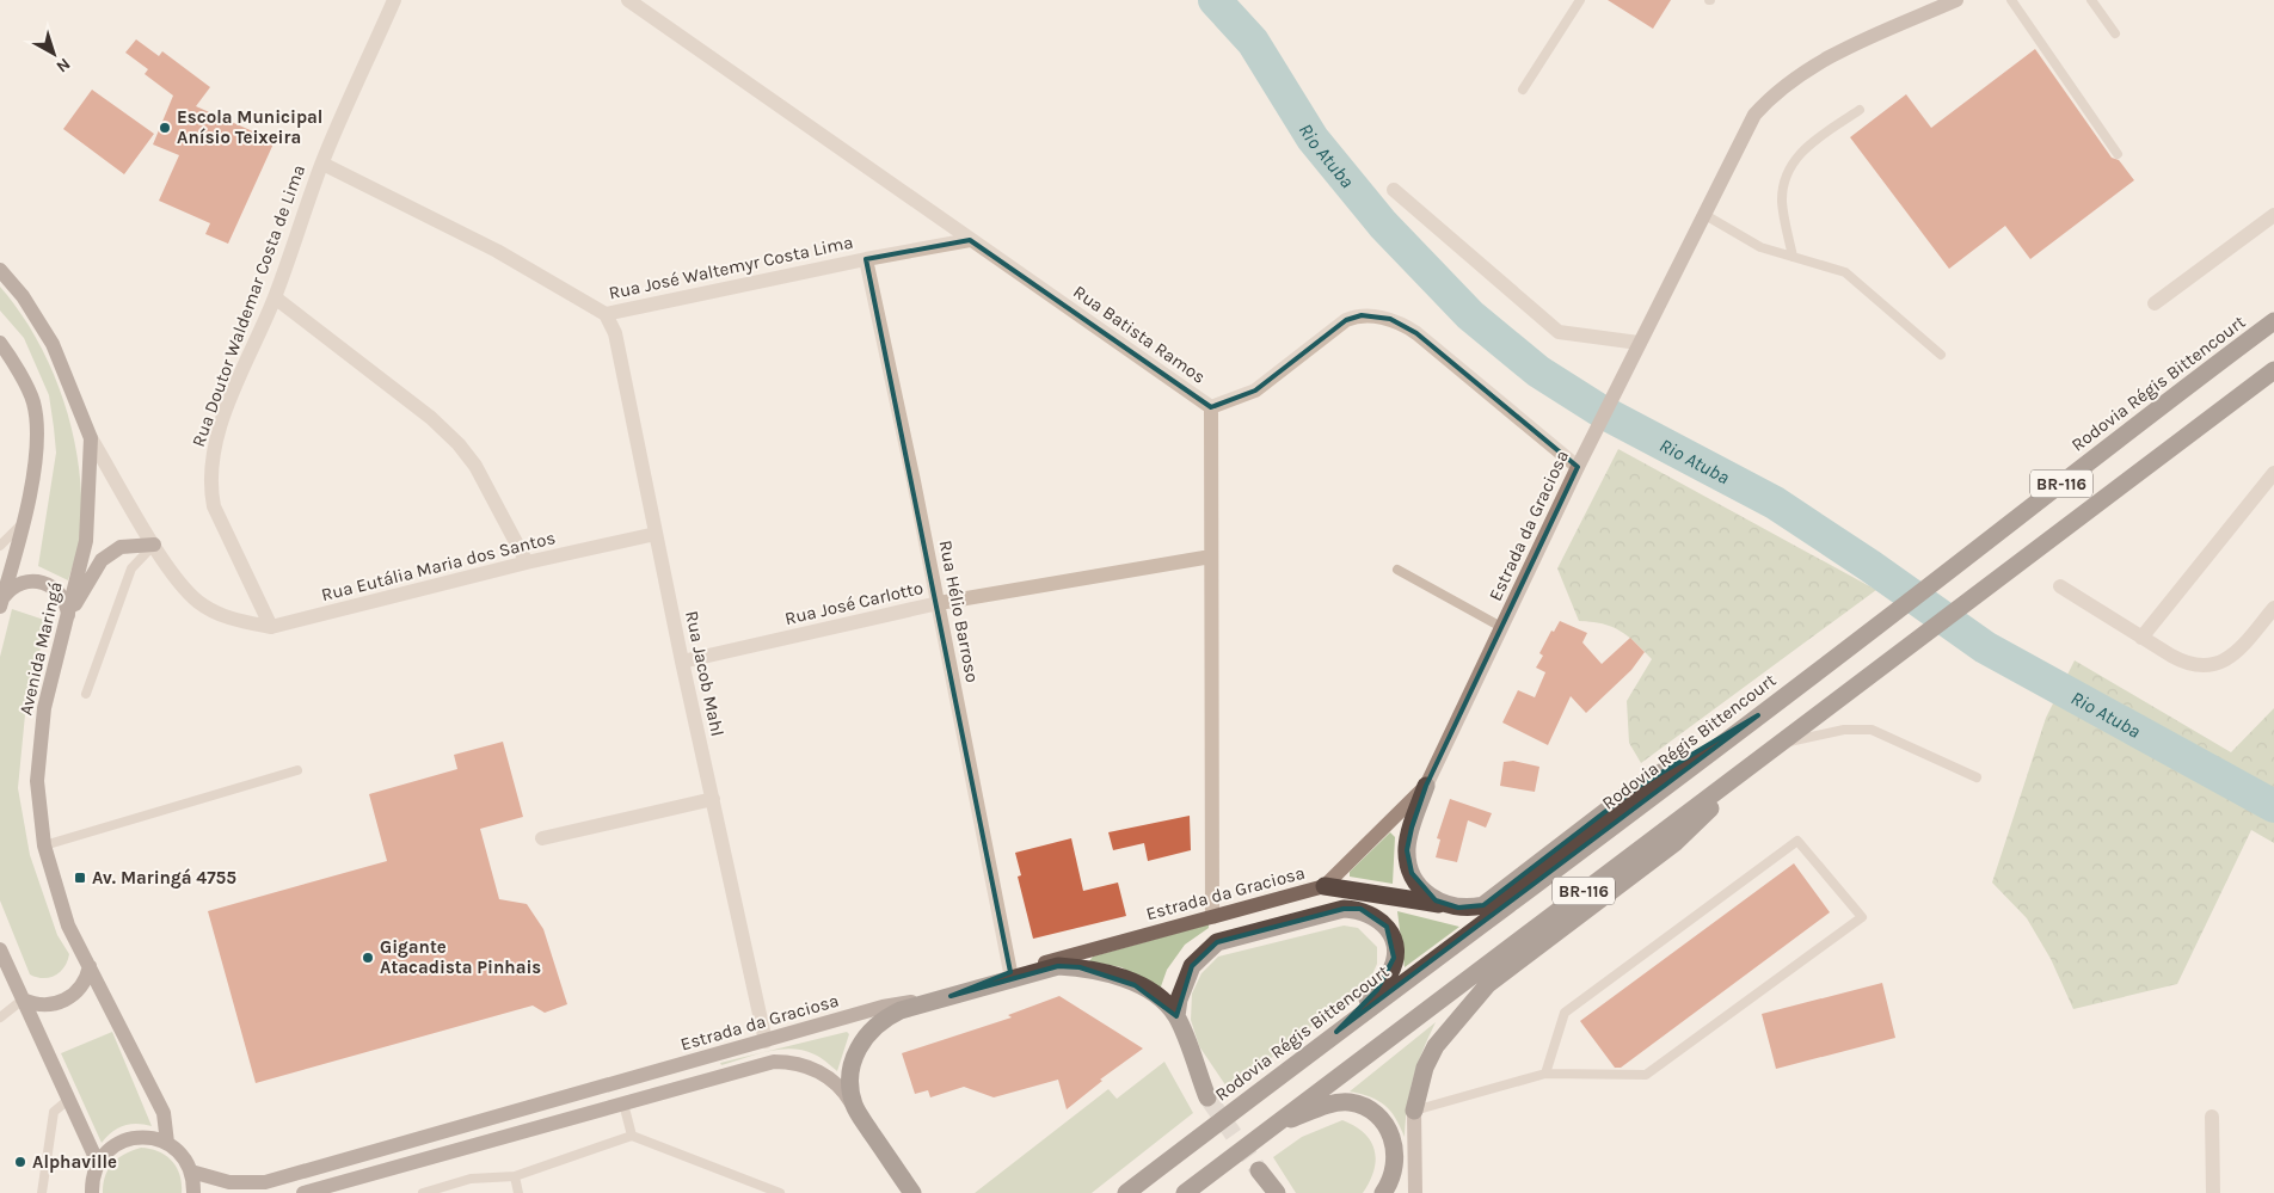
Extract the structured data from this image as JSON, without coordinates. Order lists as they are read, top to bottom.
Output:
{
  "streets": {
    "highway": ["Rodovia Régis Bittencourt", "BR-116"],
    "main road": ["Estrada da Graciosa", "Avenida Maringá"],
    "street": [
      "Rua José Waltemyr Costa Lima",
      "Rua Doutor Waldemar Costa de Lima",
      "Rua Batista Ramos",
      "Rua Eutália Maria dos Santos",
      "Rua José Carlotto",
      "Rua Hélio Barroso",
      "Rua Jacob Mahl"
    ]
  },
  "crossings": [
    ["Rua José Waltemyr Costa Lima", "Rua Doutor Waldemar Costa de Lima"],
    ["Rua José Waltemyr Costa Lima", "Rua Batista Ramos"],
    ["Rua José Waltemyr Costa Lima", "Rua Hélio Barroso"],
    ["Rua José Waltemyr Costa Lima", "Rua Jacob Mahl"],
    ["Rua Doutor Waldemar Costa de Lima", "Rua Eutália Maria dos Santos"],
    ["Rua Batista Ramos", "Estrada da Graciosa"],
    ["Rua Batista Ramos", "Rua José Carlotto"],
    ["Estrada da Graciosa", "Rua Hélio Barroso"],
    ["Estrada da Graciosa", "Rua Jacob Mahl"],
    ["Rua Eutália Maria dos Santos", "Avenida Maringá"],
    ["Rua Eutália Maria dos Santos", "Rua Jacob Mahl"],
    ["Rua José Carlotto", "Rua Hélio Barroso"],
    ["Rua José Carlotto", "Rua Jacob Mahl"]
  ],
  "water": ["Rio Atuba"],
  "places": {
    "other": ["Escola Municipal Anísio Teixeira", "Gigante Atacadista Pinhais", "Alphaville"],
    "transit": ["Av. Maringá 4755"]
  },
  "north": "bottom right"
}
